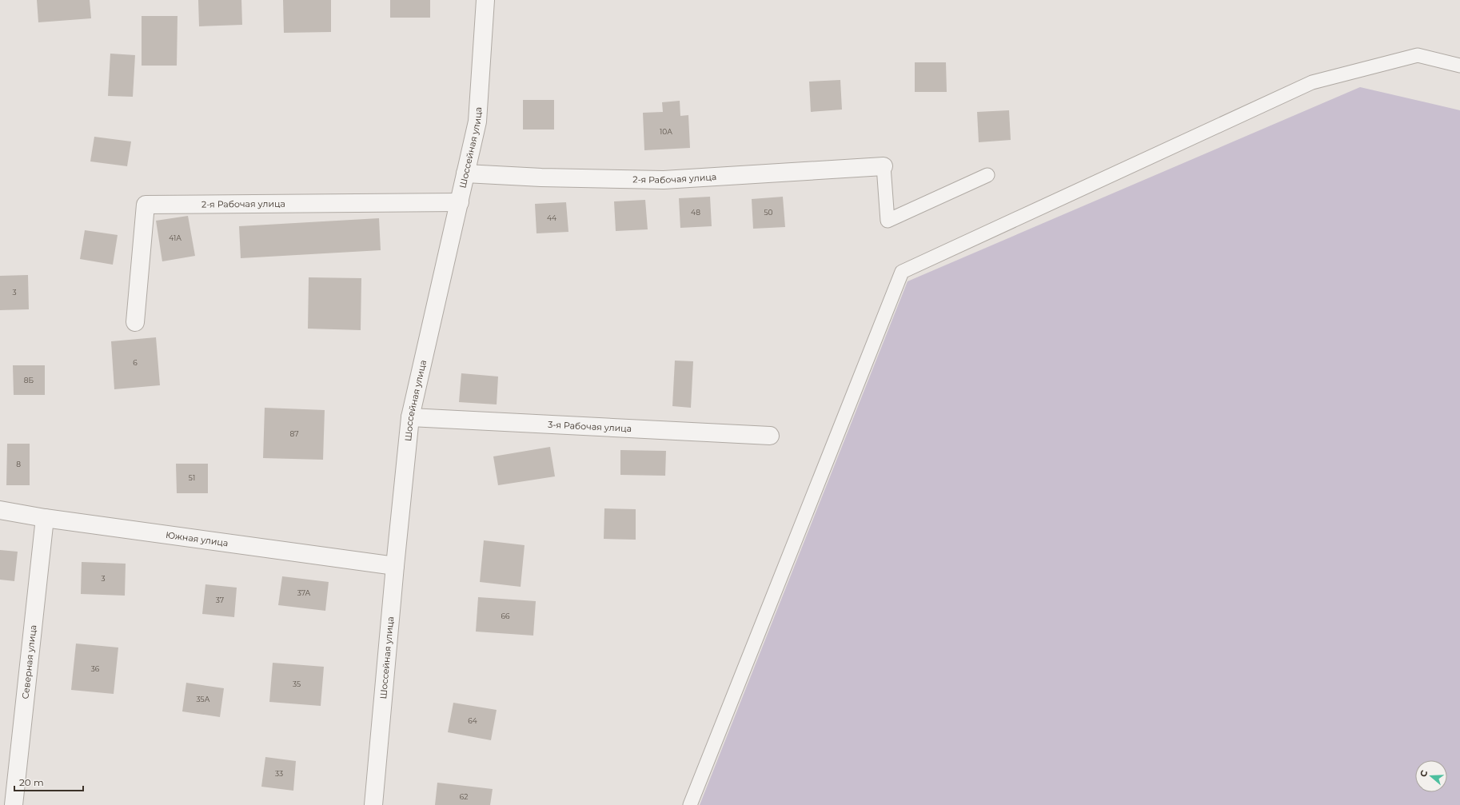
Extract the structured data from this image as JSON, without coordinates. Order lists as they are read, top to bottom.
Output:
{
  "streets": {
    "street": [
      "Шоссейная улица",
      "2-я Рабочая улица",
      "3-я Рабочая улица",
      "Южная улица",
      "Северная улица"
    ]
  },
  "crossings": [
    ["Шоссейная улица", "2-я Рабочая улица"],
    ["Шоссейная улица", "3-я Рабочая улица"],
    ["Шоссейная улица", "Южная улица"],
    ["Южная улица", "Северная улица"]
  ],
  "house_numbers": [
    "10А",
    "48",
    "50",
    "44",
    "41А",
    "3",
    "6",
    "8Б",
    "87",
    "8",
    "51",
    "3",
    "37А",
    "37",
    "66",
    "36",
    "35",
    "35А",
    "64",
    "33",
    "62"
  ],
  "scale_bar": "20 m",
  "north": "left"
}
